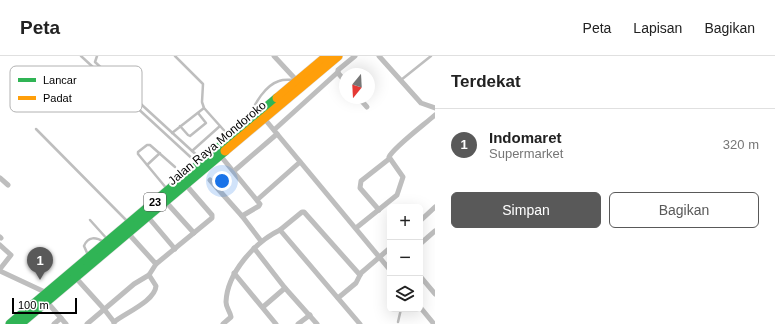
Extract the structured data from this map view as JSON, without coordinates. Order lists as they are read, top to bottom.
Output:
{
  "streets": {
    "highway": ["Jalan Raya Mondoroko", "23"]
  },
  "legend": ["Lancar", "Padat"],
  "scale_bar": "100 m",
  "north": "bottom",
  "page": {
    "header": "Peta",
    "nav": ["Peta", "Lapisan", "Bagikan"],
    "heading": "Terdekat",
    "list": [
      {
        "mark": "1",
        "name": "Indomaret",
        "note": "Supermarket",
        "value": "320 m"
      }
    ],
    "buttons": ["Simpan", "Bagikan"],
    "map_buttons": ["+", "−"],
    "pins": "1",
    "scale": "100 m"
  }
}
